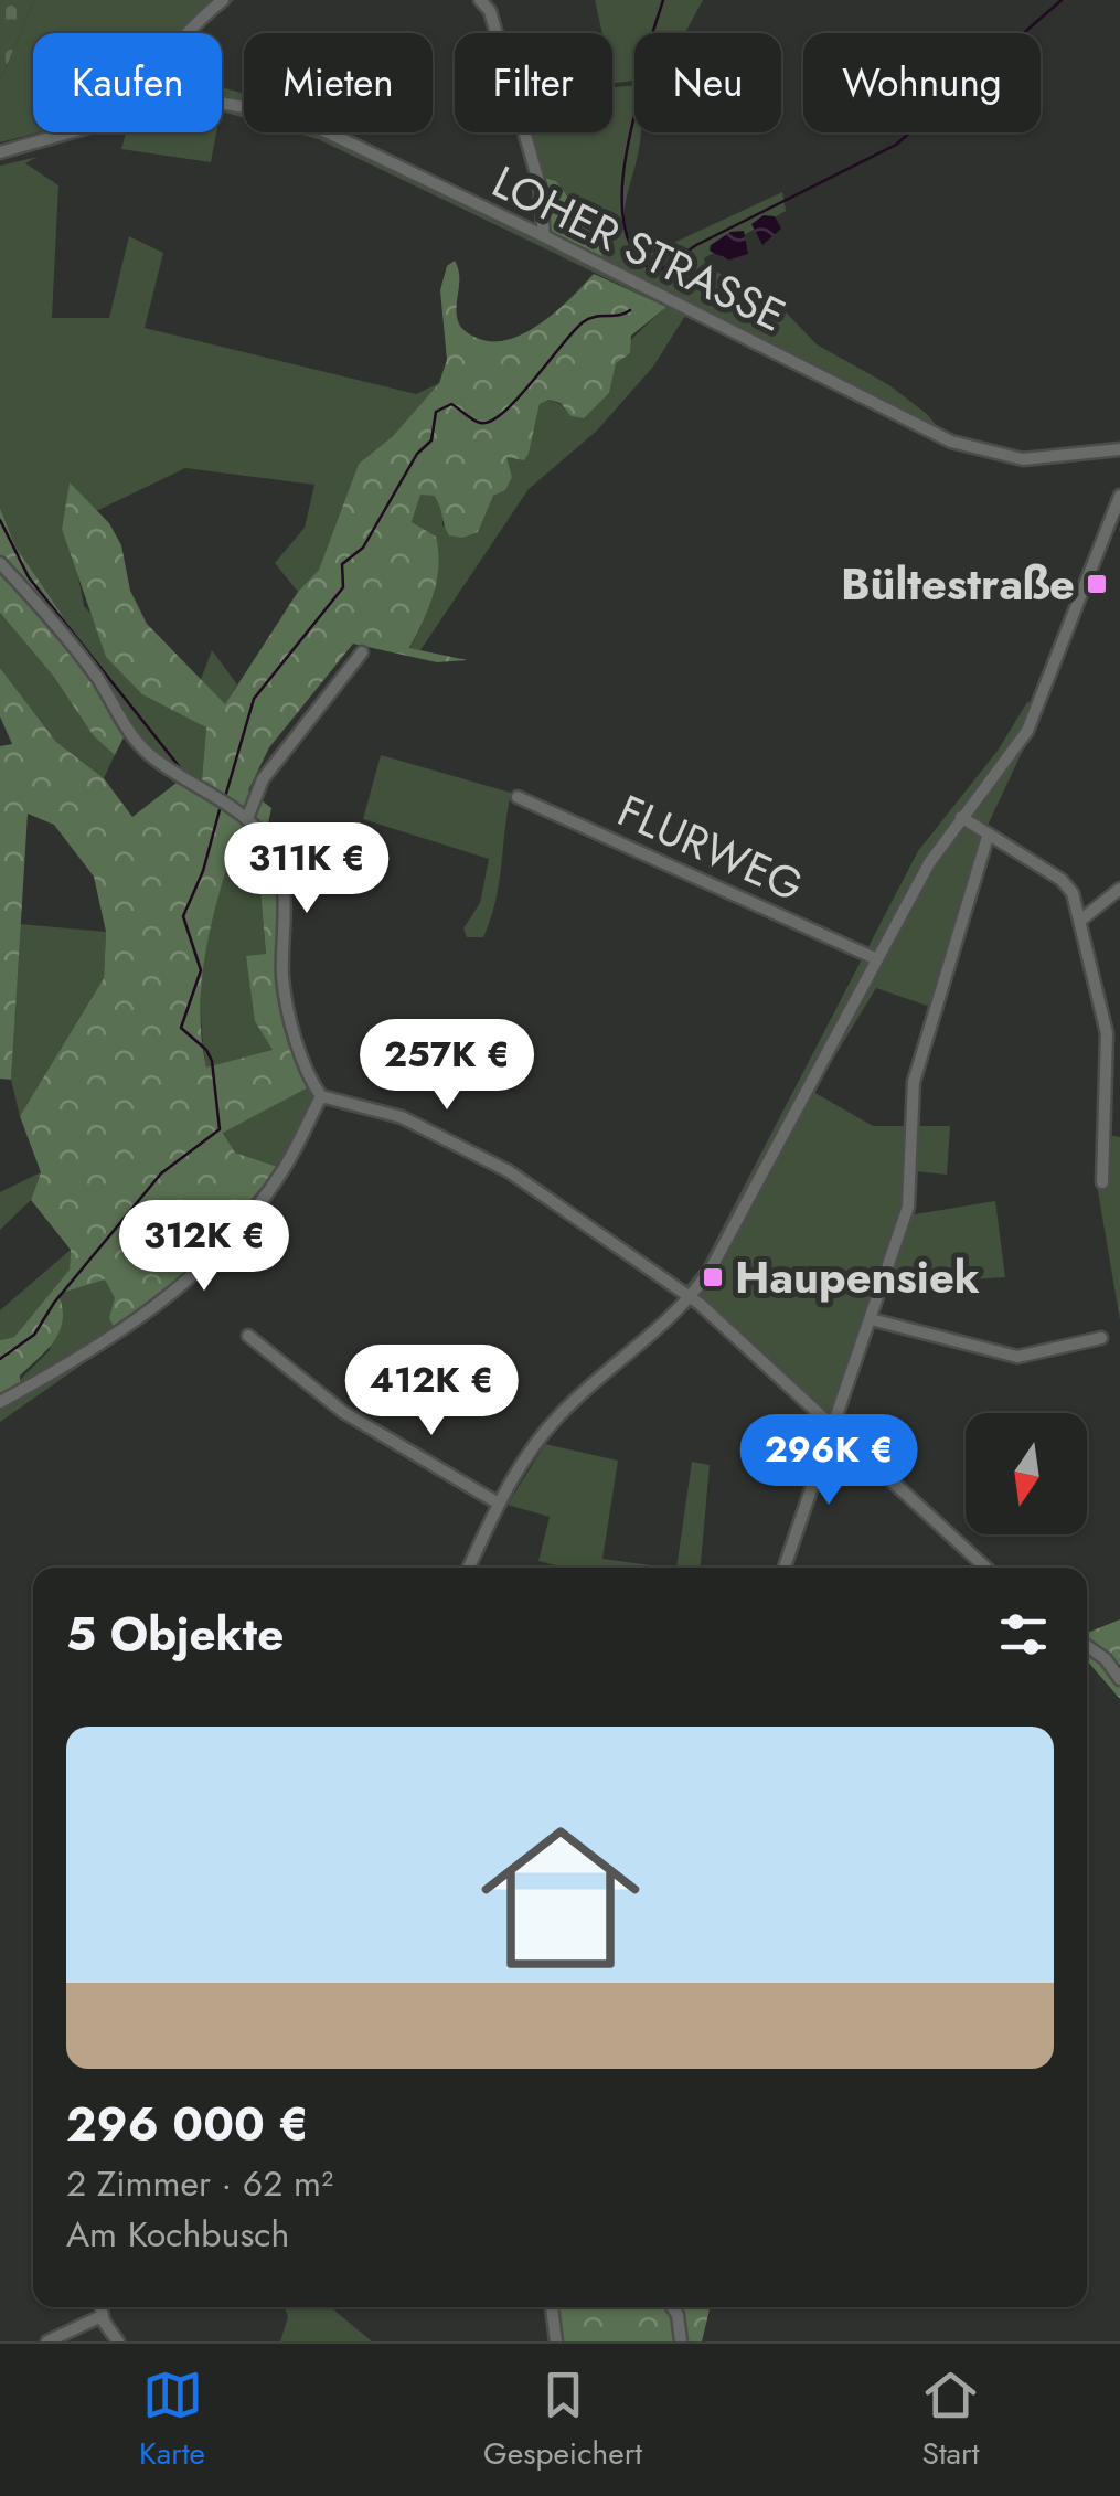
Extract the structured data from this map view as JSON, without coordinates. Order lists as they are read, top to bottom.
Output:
{
  "streets": {
    "street": ["LOHER STRASSE", "FLURWEG"]
  },
  "places": {
    "transit": ["Bültestraße", "Haupensiek"]
  },
  "north": "bottom",
  "page": {
    "chip": [
      "Kaufen",
      "Mieten",
      "Filter",
      "Neu",
      "Wohnung"
    ],
    "price": [
      "311K €",
      "257K €",
      "312K €",
      "412K €",
      "296K €"
    ],
    "heading": "5 Objekte",
    "list": [
      {
        "name": "296 000 €",
        "note": "2 Zimmer · 62 m² · Am Kochbusch"
      }
    ],
    "tabs": ["Karte", "Gespeichert", "Start"]
  }
}
